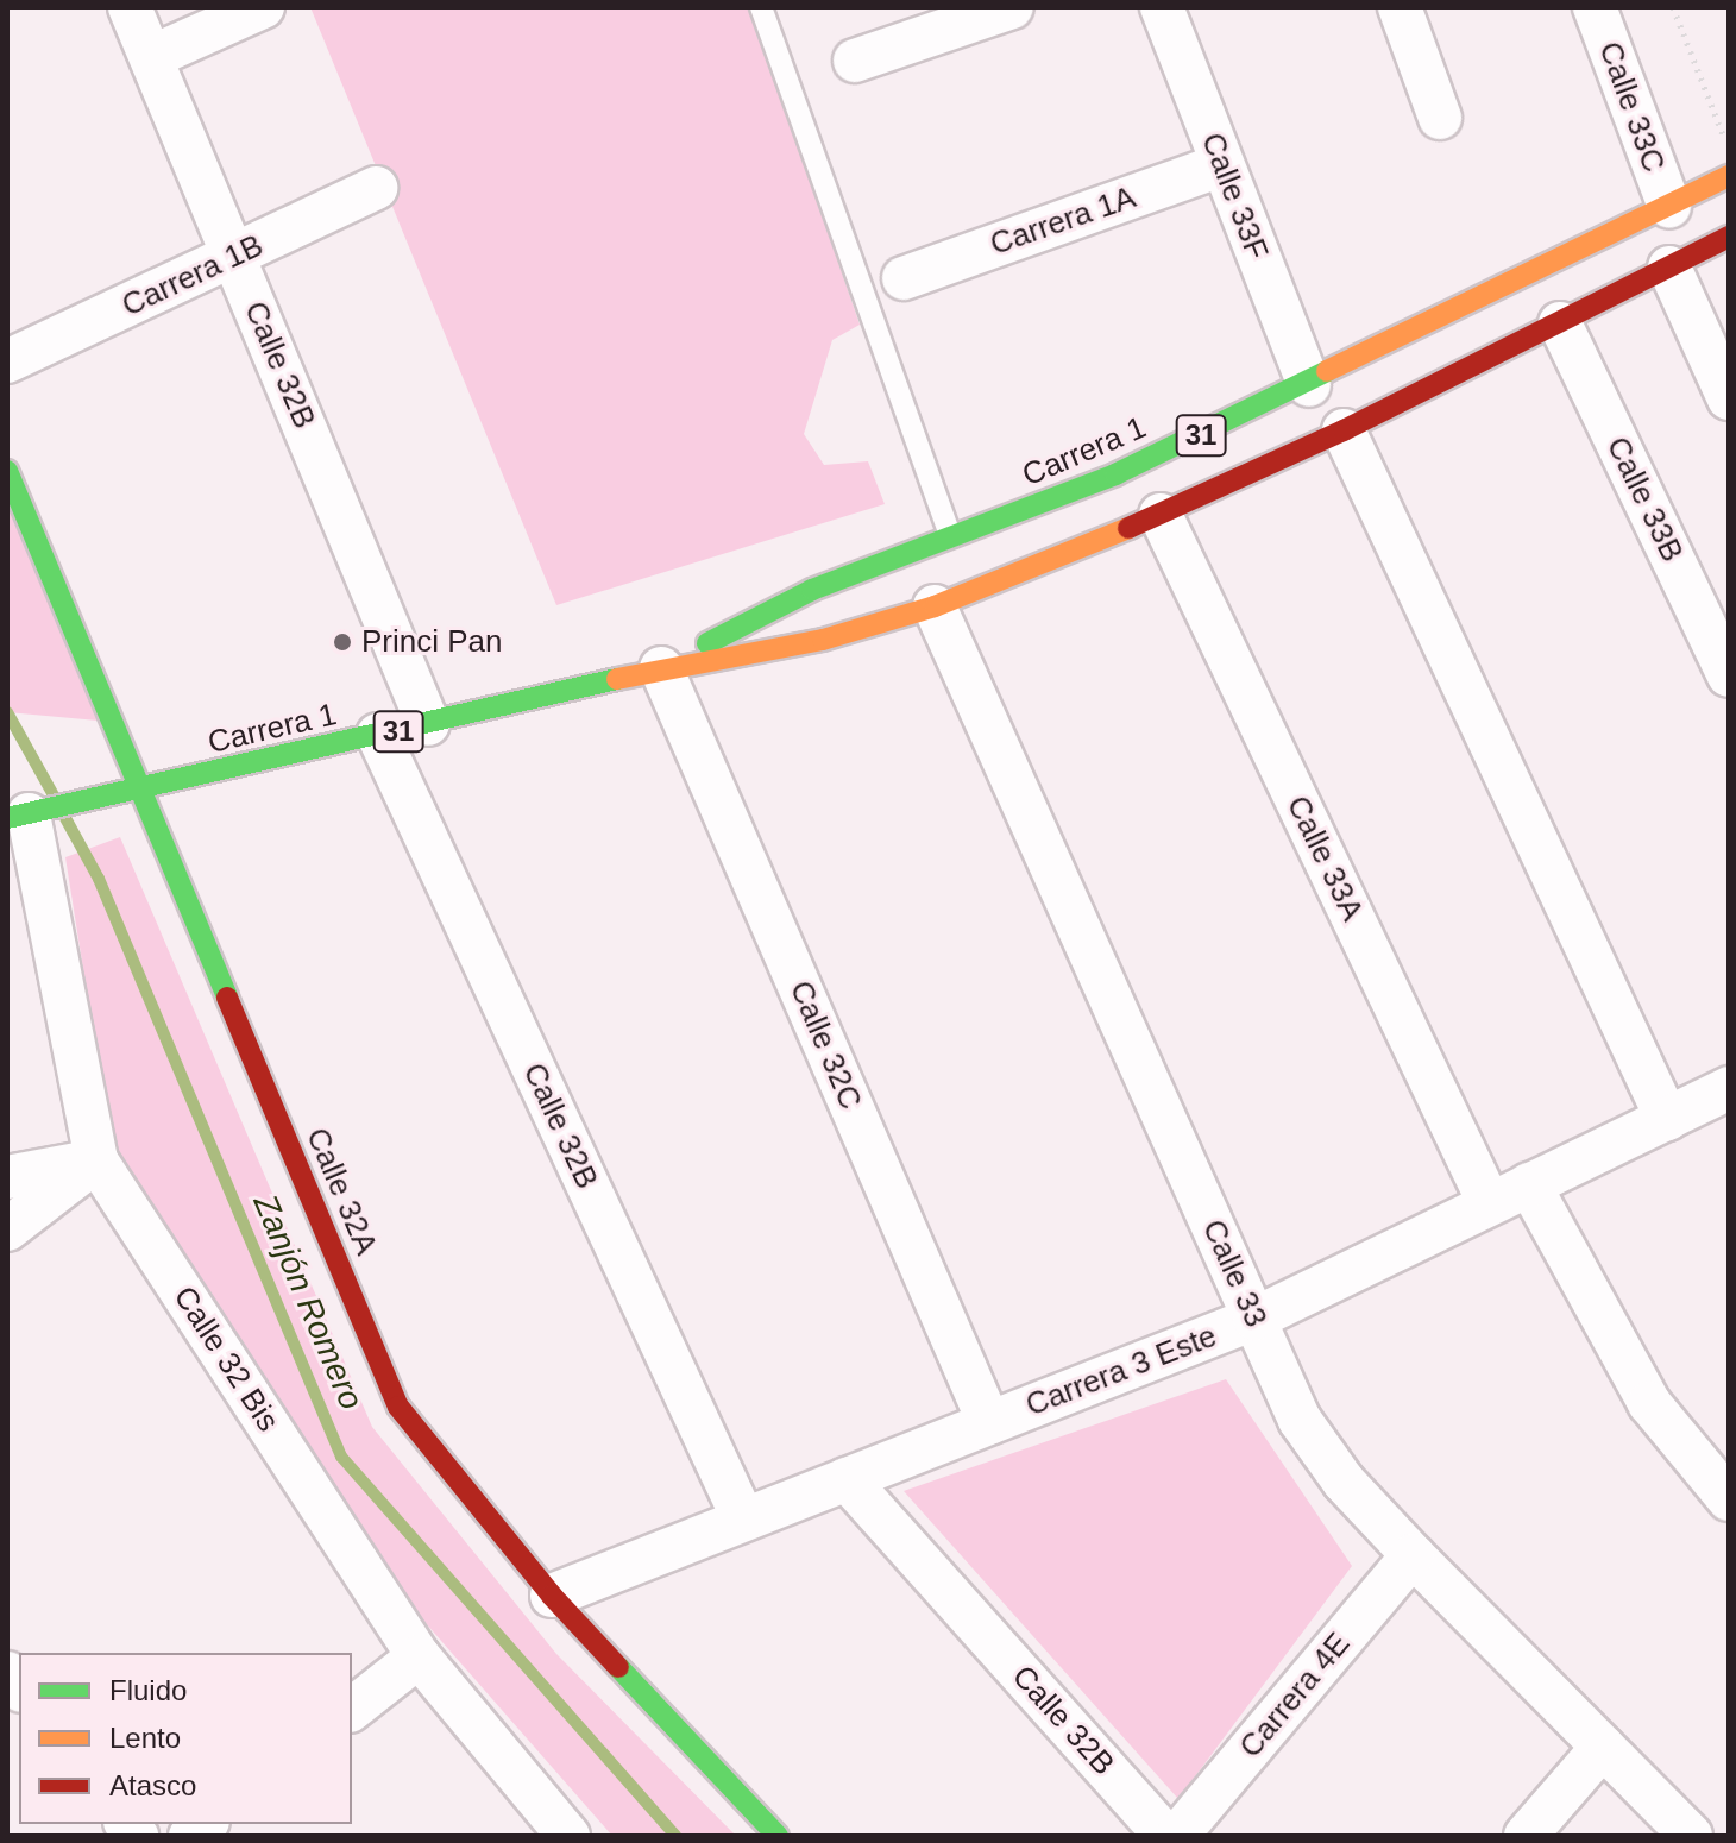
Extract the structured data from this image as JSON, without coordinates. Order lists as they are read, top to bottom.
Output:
{
  "streets": {
    "main road": ["31", "Carrera 1", "Calle 32A"],
    "street": [
      "Calle 33C",
      "Calle 33F",
      "Carrera 1A",
      "Carrera 1B",
      "Calle 32B",
      "Calle 33B",
      "Calle 33A",
      "Calle 32C",
      "Calle 33",
      "Calle 32 Bis",
      "Carrera 3 Este",
      "Carrera 4E"
    ]
  },
  "crossings": [
    ["Calle 33C", "Carrera 1"],
    ["Calle 33F", "Carrera 1A"],
    ["Calle 33F", "Carrera 1"],
    ["Carrera 1B", "Calle 32B"],
    ["Calle 32B", "Carrera 1"],
    ["Calle 32B", "Carrera 3 Este"],
    ["Carrera 1", "Calle 33B"],
    ["Carrera 1", "Calle 33A"],
    ["Carrera 1", "Calle 32C"],
    ["Carrera 1", "Calle 32A"],
    ["Carrera 1", "Calle 33"],
    ["Carrera 1", "Calle 32 Bis"],
    ["Calle 33A", "Carrera 3 Este"],
    ["Calle 32C", "Carrera 3 Este"],
    ["Calle 32A", "Carrera 3 Este"],
    ["Calle 33", "Carrera 3 Este"],
    ["Calle 33", "Carrera 4E"]
  ],
  "water": ["Zanjón Romero"],
  "places": ["Princi Pan"],
  "legend": ["Fluido", "Lento", "Atasco"]
}
